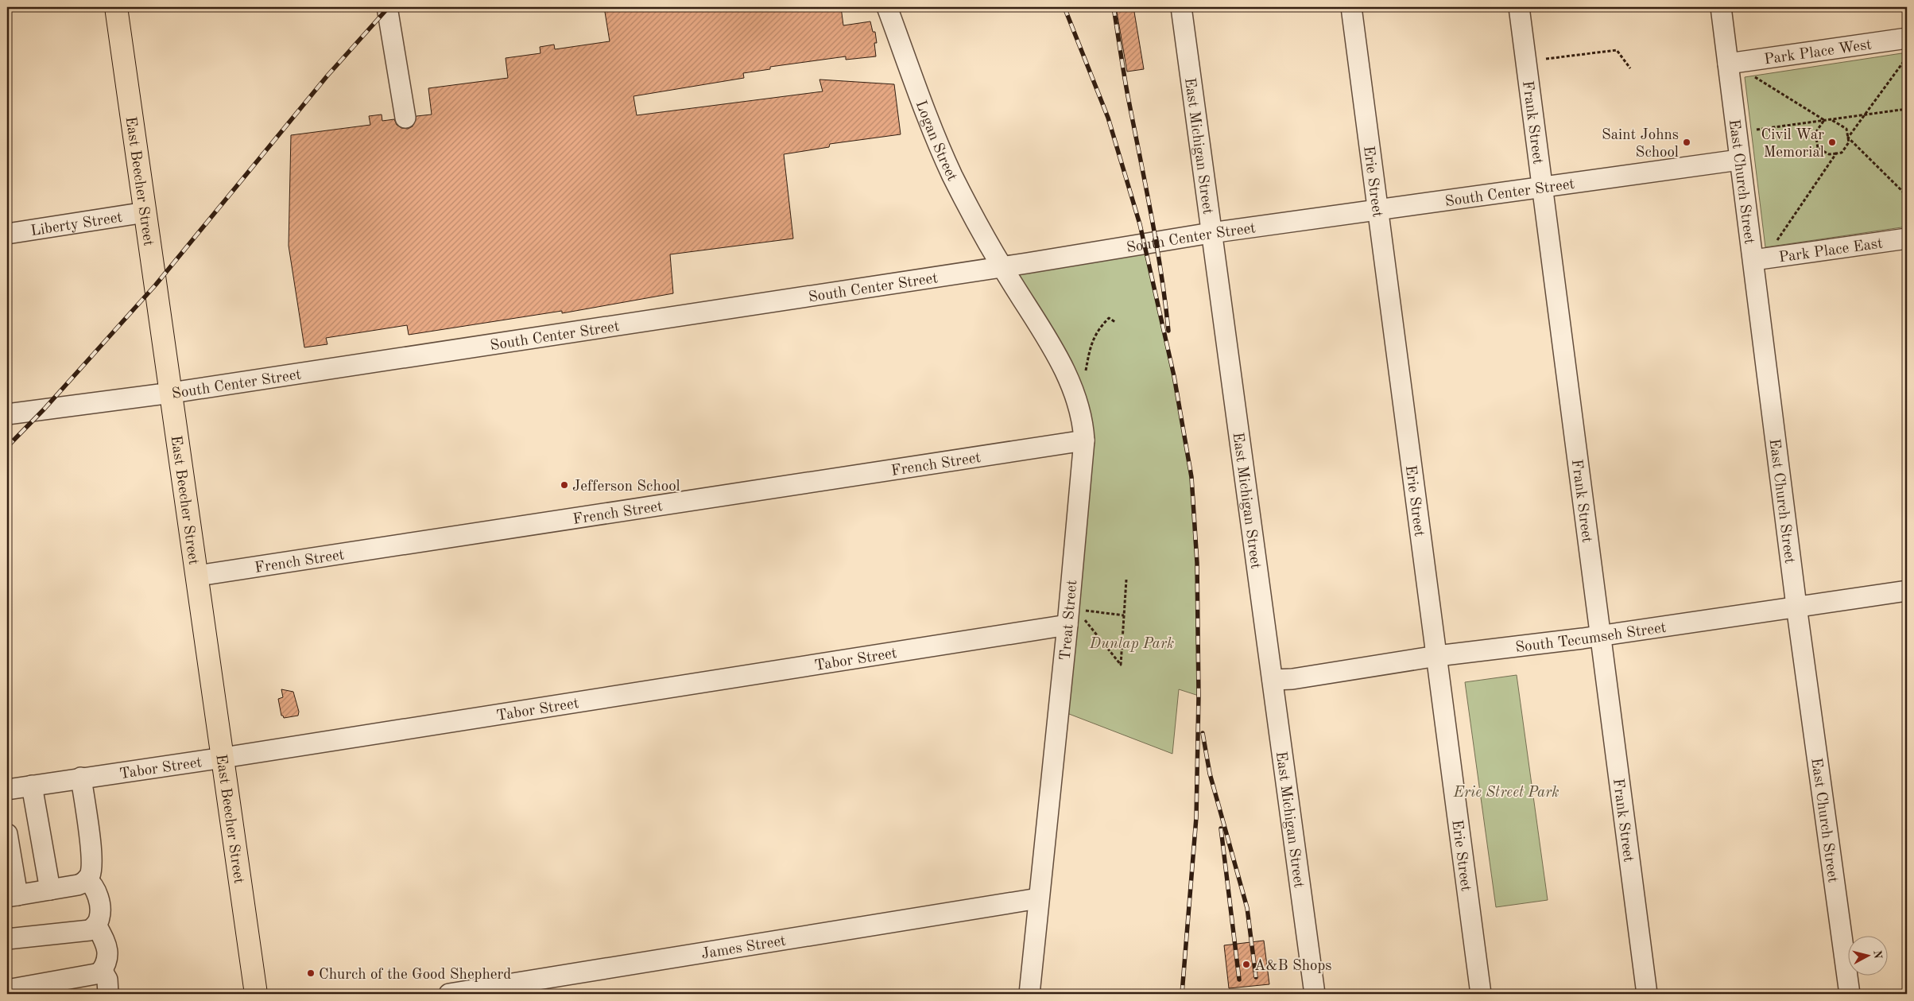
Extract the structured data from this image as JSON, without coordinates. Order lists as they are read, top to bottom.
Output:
{
  "streets": {
    "main road": ["East Beecher Street"],
    "street": [
      "Park Place West",
      "Frank Street",
      "Logan Street",
      "East Michigan Street",
      "Erie Street",
      "East Church Street",
      "South Center Street",
      "Liberty Street",
      "Park Place East",
      "French Street",
      "Treat Street",
      "South Tecumseh Street",
      "Tabor Street",
      "James Street"
    ]
  },
  "crossings": [
    ["Park Place West", "East Church Street"],
    ["Frank Street", "South Center Street"],
    ["Frank Street", "South Tecumseh Street"],
    ["Logan Street", "South Center Street"],
    ["Logan Street", "Treat Street"],
    ["East Michigan Street", "South Center Street"],
    ["East Michigan Street", "South Tecumseh Street"],
    ["East Beecher Street", "South Center Street"],
    ["East Beecher Street", "Liberty Street"],
    ["East Beecher Street", "French Street"],
    ["East Beecher Street", "Tabor Street"],
    ["Erie Street", "South Center Street"],
    ["Erie Street", "South Tecumseh Street"],
    ["East Church Street", "South Center Street"],
    ["East Church Street", "Park Place East"],
    ["East Church Street", "South Tecumseh Street"],
    ["South Center Street", "Treat Street"],
    ["French Street", "Treat Street"],
    ["Treat Street", "Tabor Street"],
    ["Treat Street", "James Street"]
  ],
  "parks": ["Dunlap Park", "Erie Street Park"],
  "places": [
    "Saint Johns School",
    "Civil War Memorial",
    "Jefferson School",
    "A&B Shops",
    "Church of the Good Shepherd"
  ],
  "north": "right"
}
